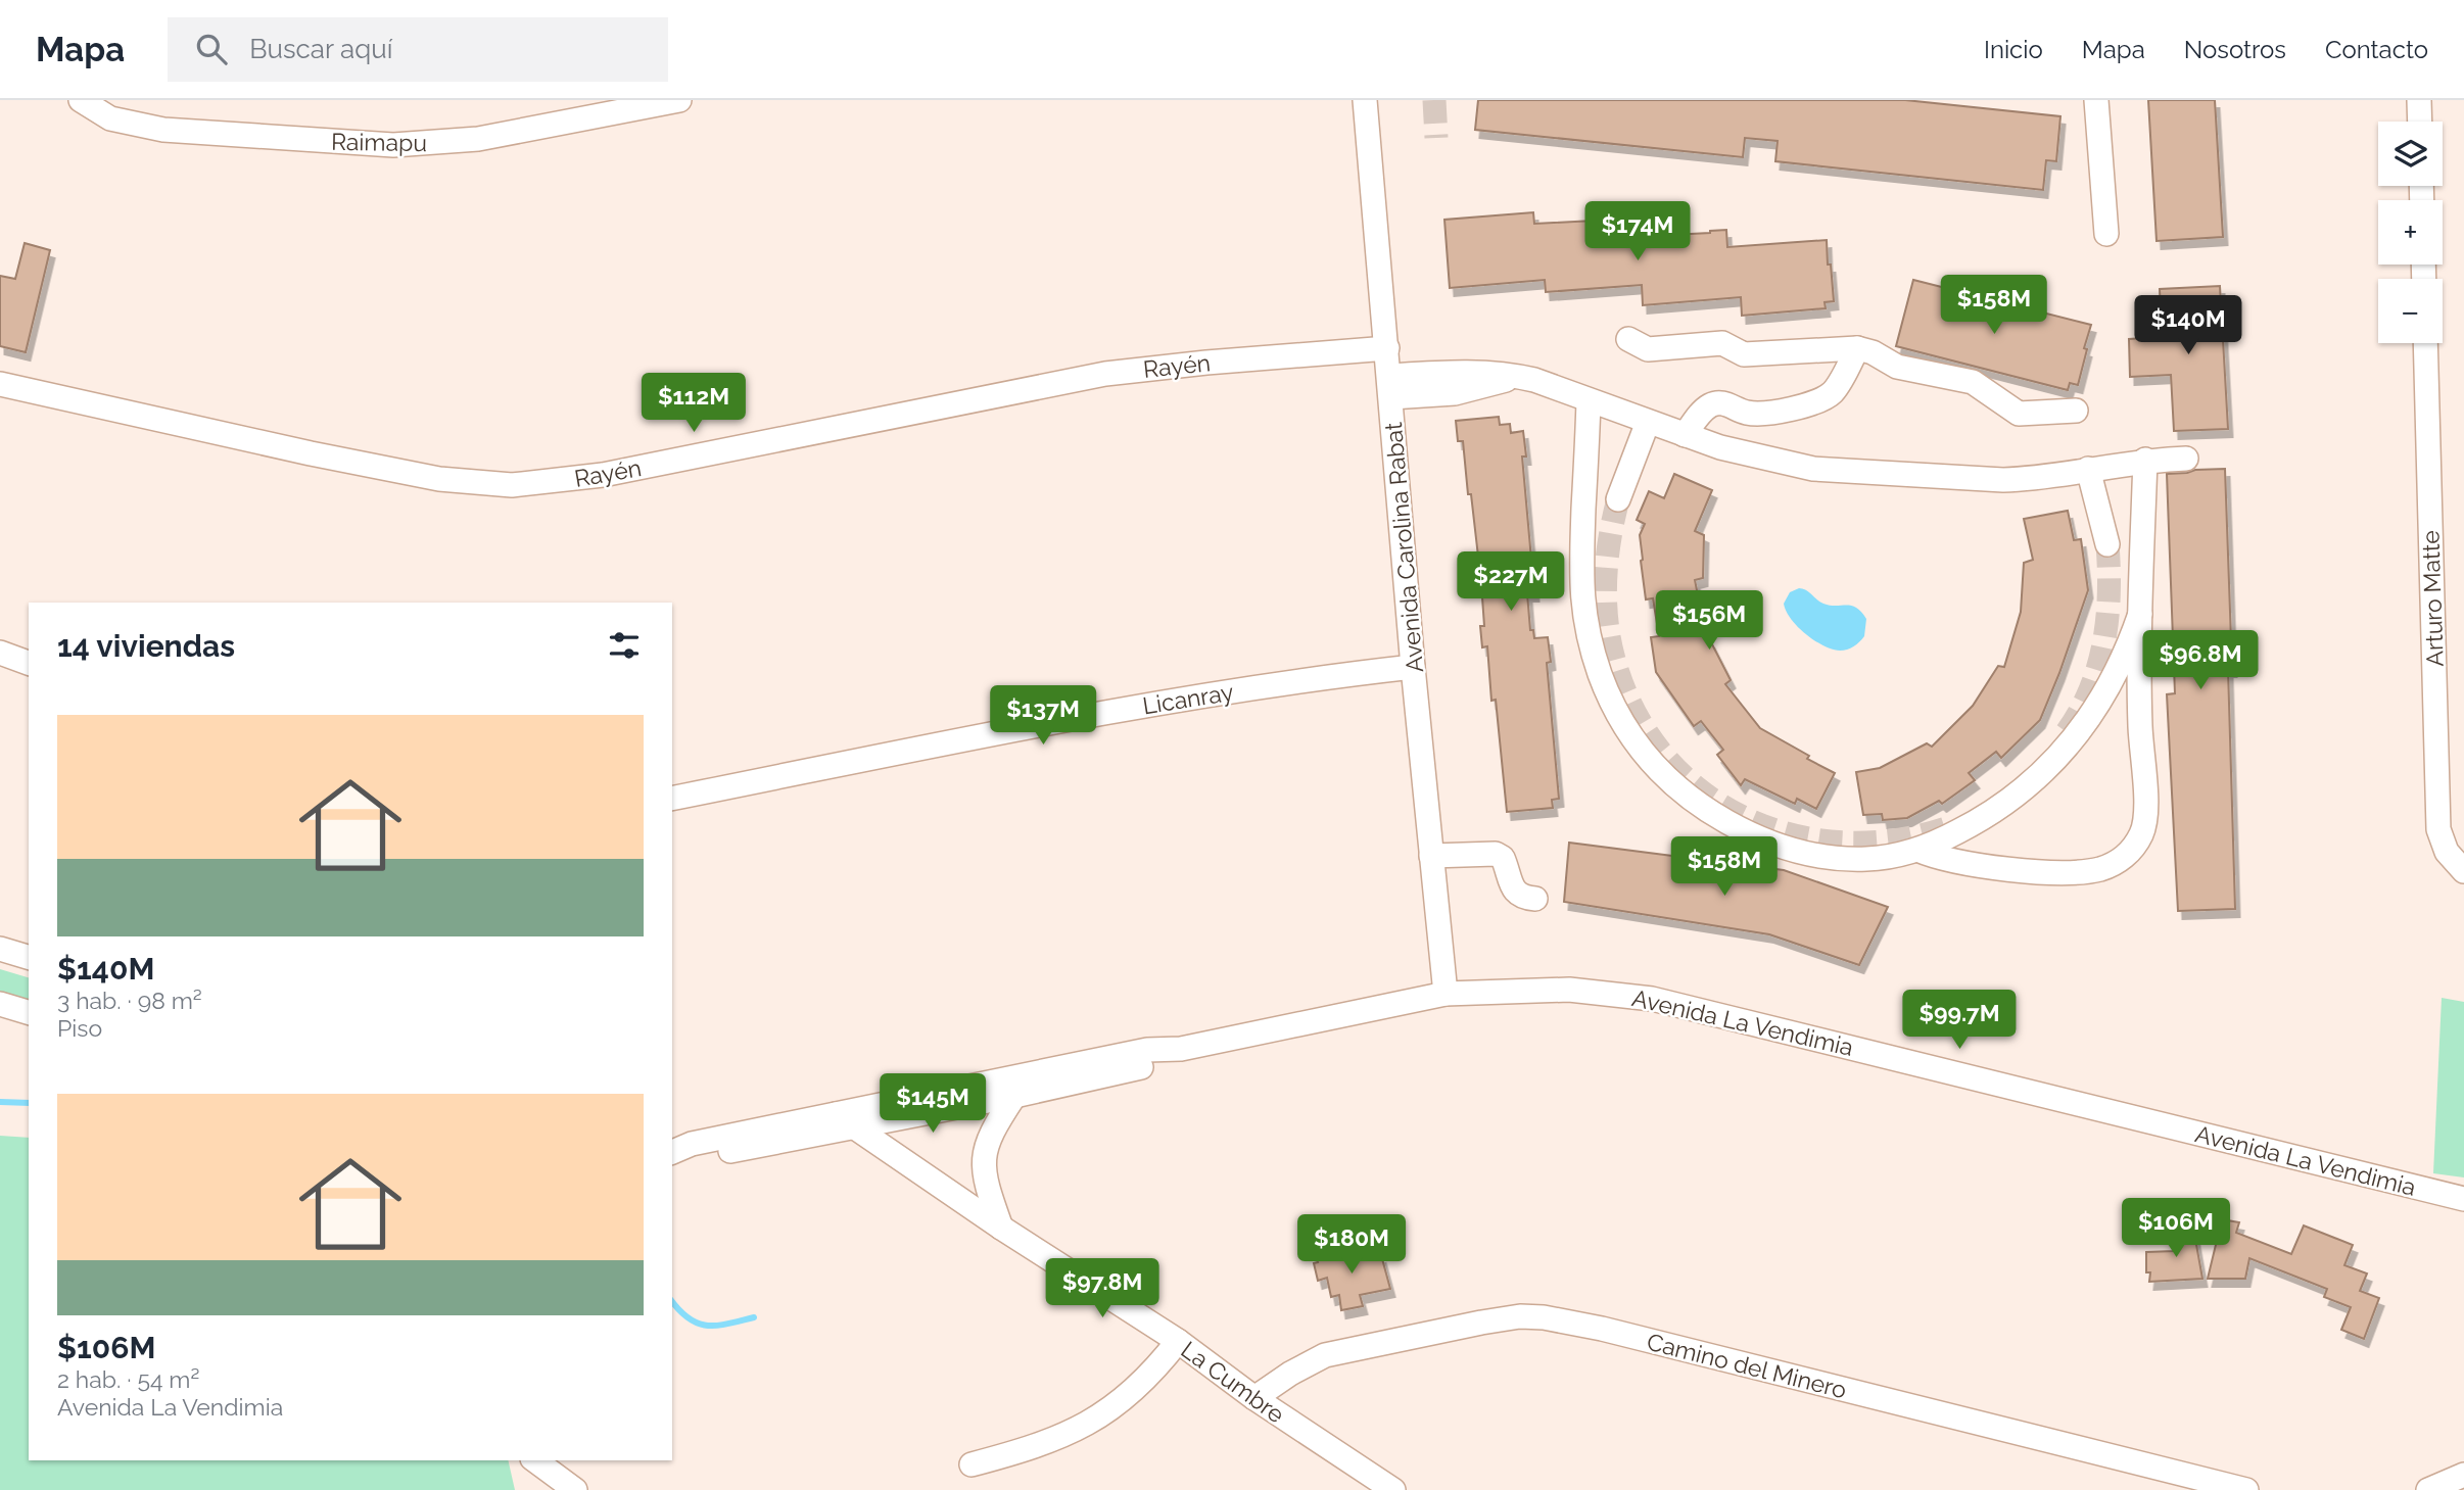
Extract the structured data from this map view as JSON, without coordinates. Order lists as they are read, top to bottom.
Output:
{
  "streets": {
    "street": [
      "Raimapu",
      "Rayén",
      "Avenida Carolina Rabat",
      "Arturo Matte",
      "Licanray",
      "Avenida La Vendimia",
      "Camino del Minero",
      "La Cumbre"
    ]
  },
  "crossings": [
    ["Rayén", "Avenida Carolina Rabat"],
    ["Avenida Carolina Rabat", "Licanray"],
    ["Avenida Carolina Rabat", "Avenida La Vendimia"],
    ["Avenida La Vendimia", "La Cumbre"],
    ["Camino del Minero", "La Cumbre"]
  ],
  "page": {
    "header": "Mapa",
    "search": "Buscar aquí",
    "nav": [
      "Inicio",
      "Mapa",
      "Nosotros",
      "Contacto"
    ],
    "map_buttons": ["+", "−"],
    "price": [
      "$174M",
      "$158M",
      "$140M",
      "$112M",
      "$227M",
      "$156M",
      "$96.8M",
      "$137M",
      "$158M",
      "$99.7M",
      "$145M",
      "$106M",
      "$180M",
      "$97.8M"
    ],
    "heading": "14 viviendas",
    "list": [
      {
        "name": "$140M",
        "note": "3 hab. · 98 m² · Piso"
      },
      {
        "name": "$106M",
        "note": "2 hab. · 54 m² · Avenida La Vendimia"
      }
    ]
  }
}
